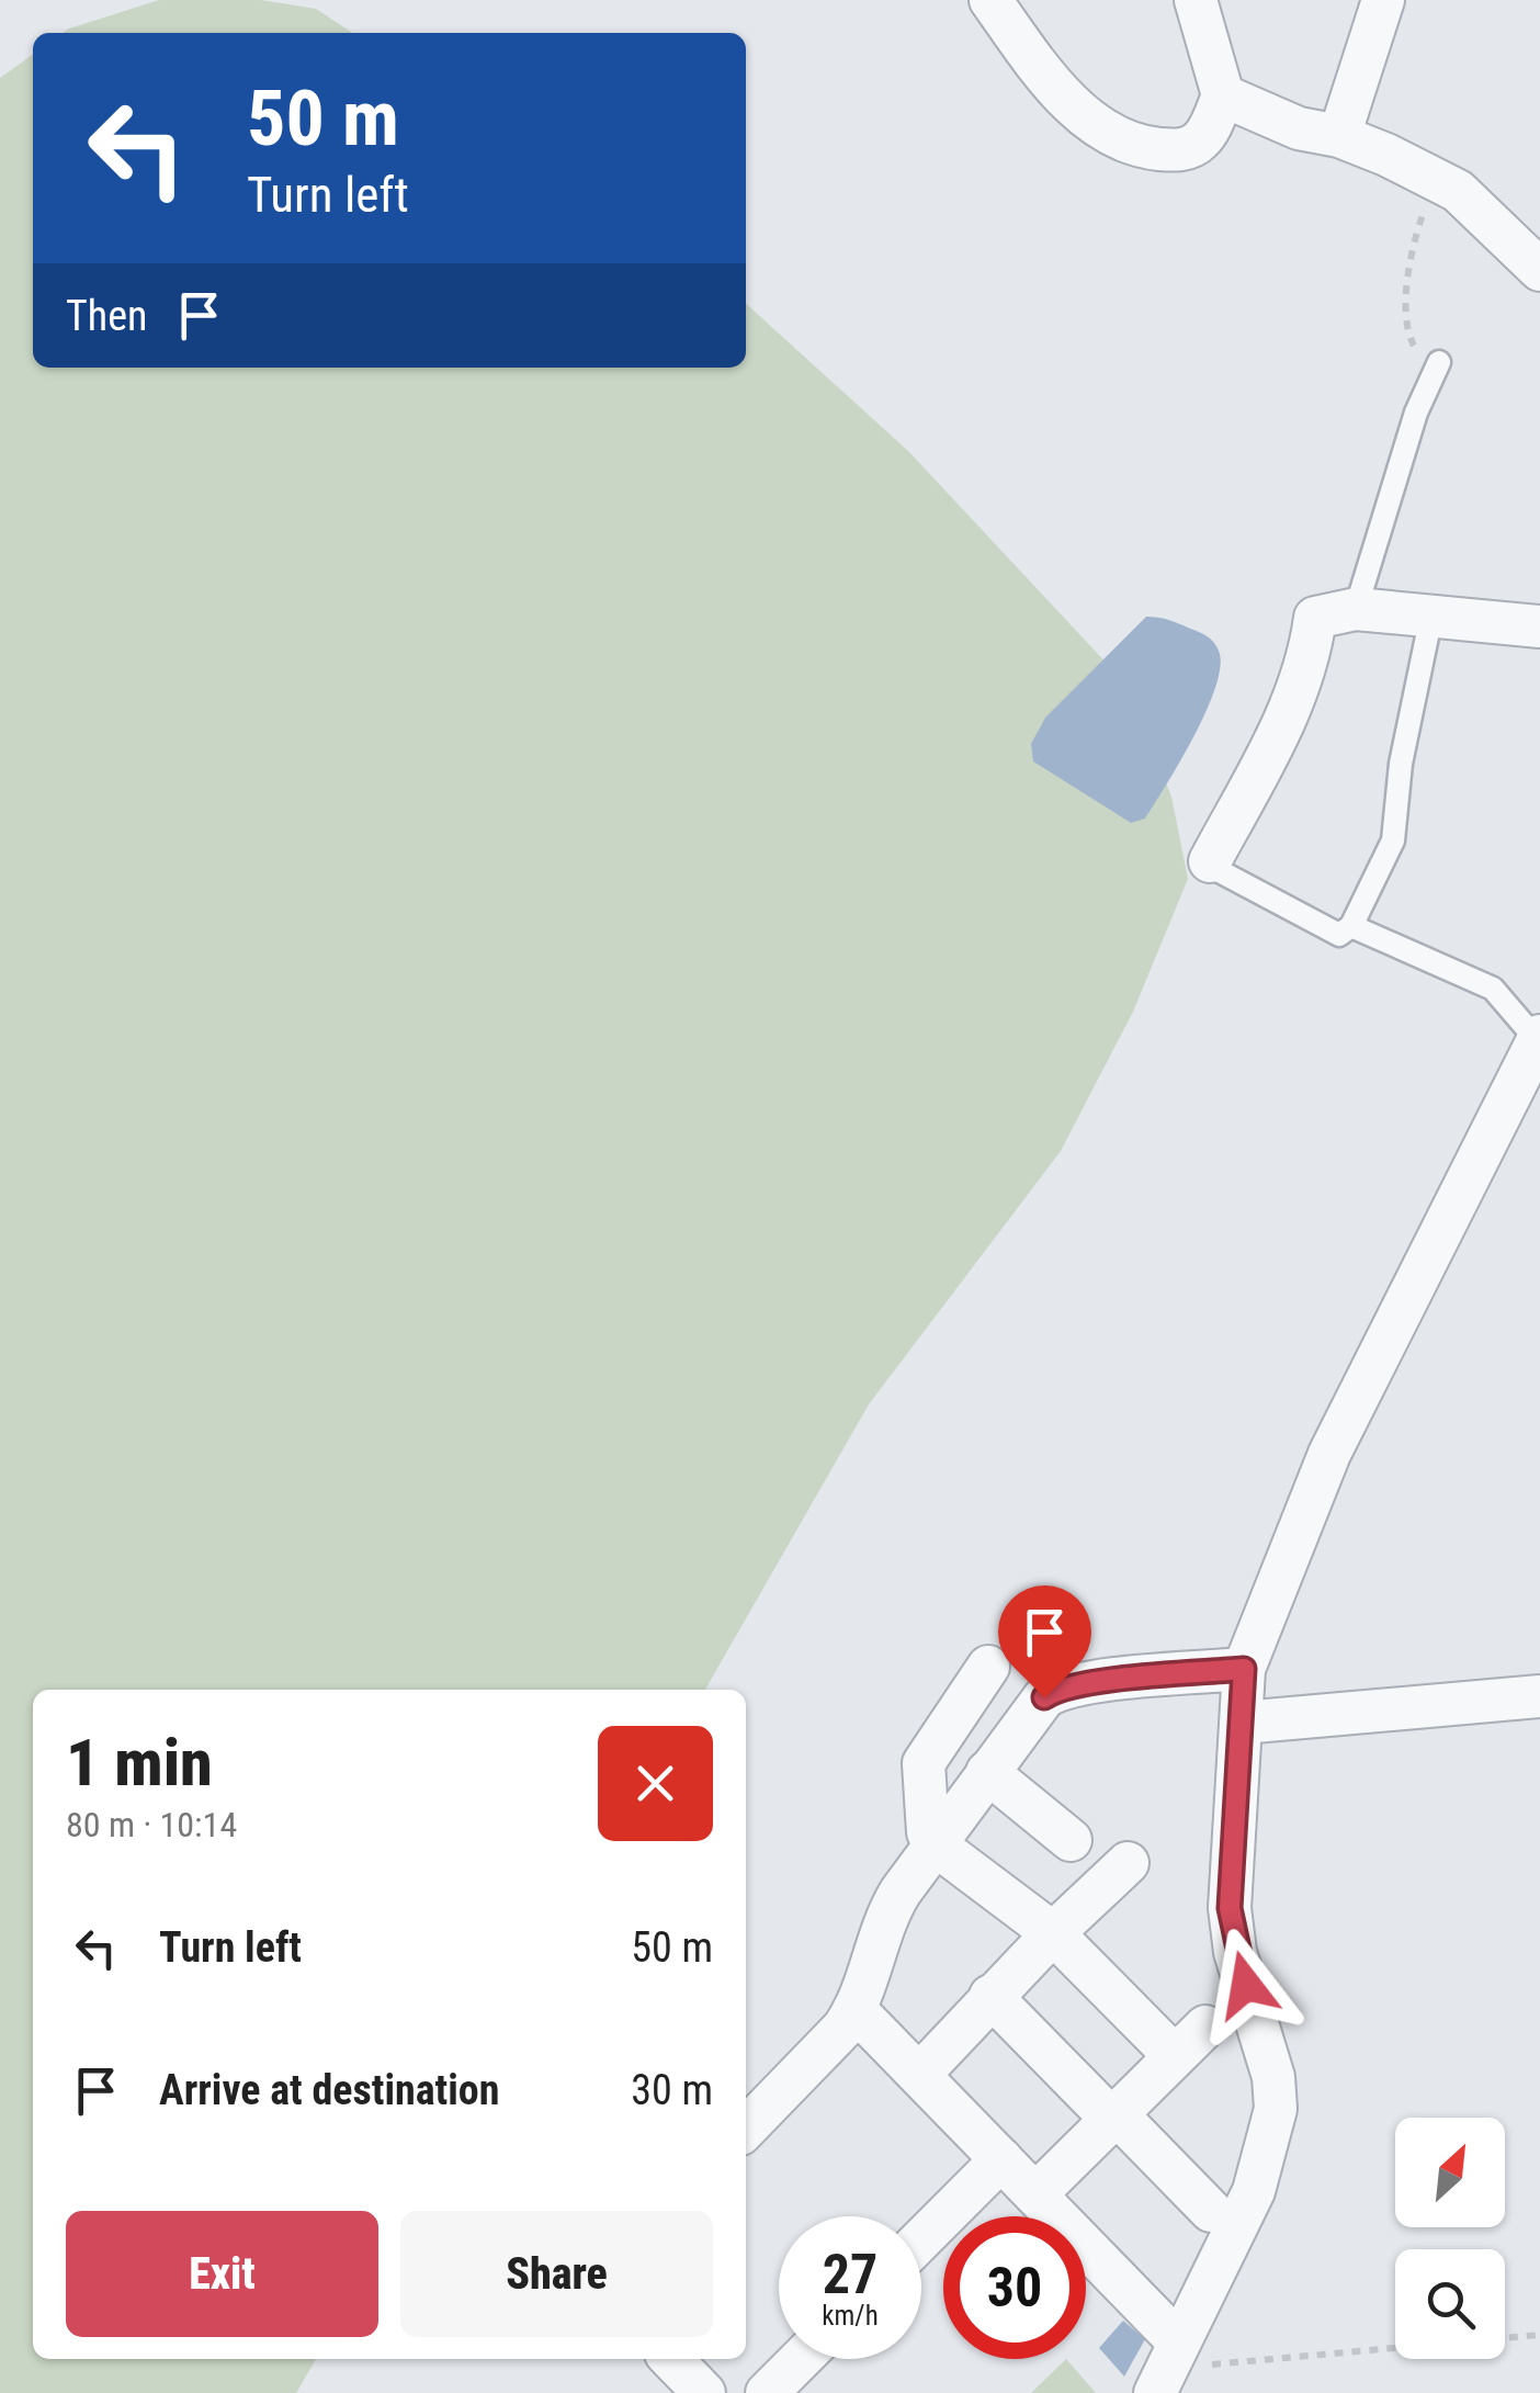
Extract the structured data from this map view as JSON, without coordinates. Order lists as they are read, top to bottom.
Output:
{
  "north": "top right",
  "page": {
    "turn": ["50 m", "Turn left"],
    "then": "Then",
    "heading": ["1 min", "80 m · 10:14"],
    "list": [
      {
        "name": "Turn left",
        "value": "50 m"
      },
      {
        "name": "Arrive at destination",
        "value": "30 m"
      }
    ],
    "buttons": ["Exit", "Share"],
    "speed": "27 km/h",
    "limit": "30"
  }
}
